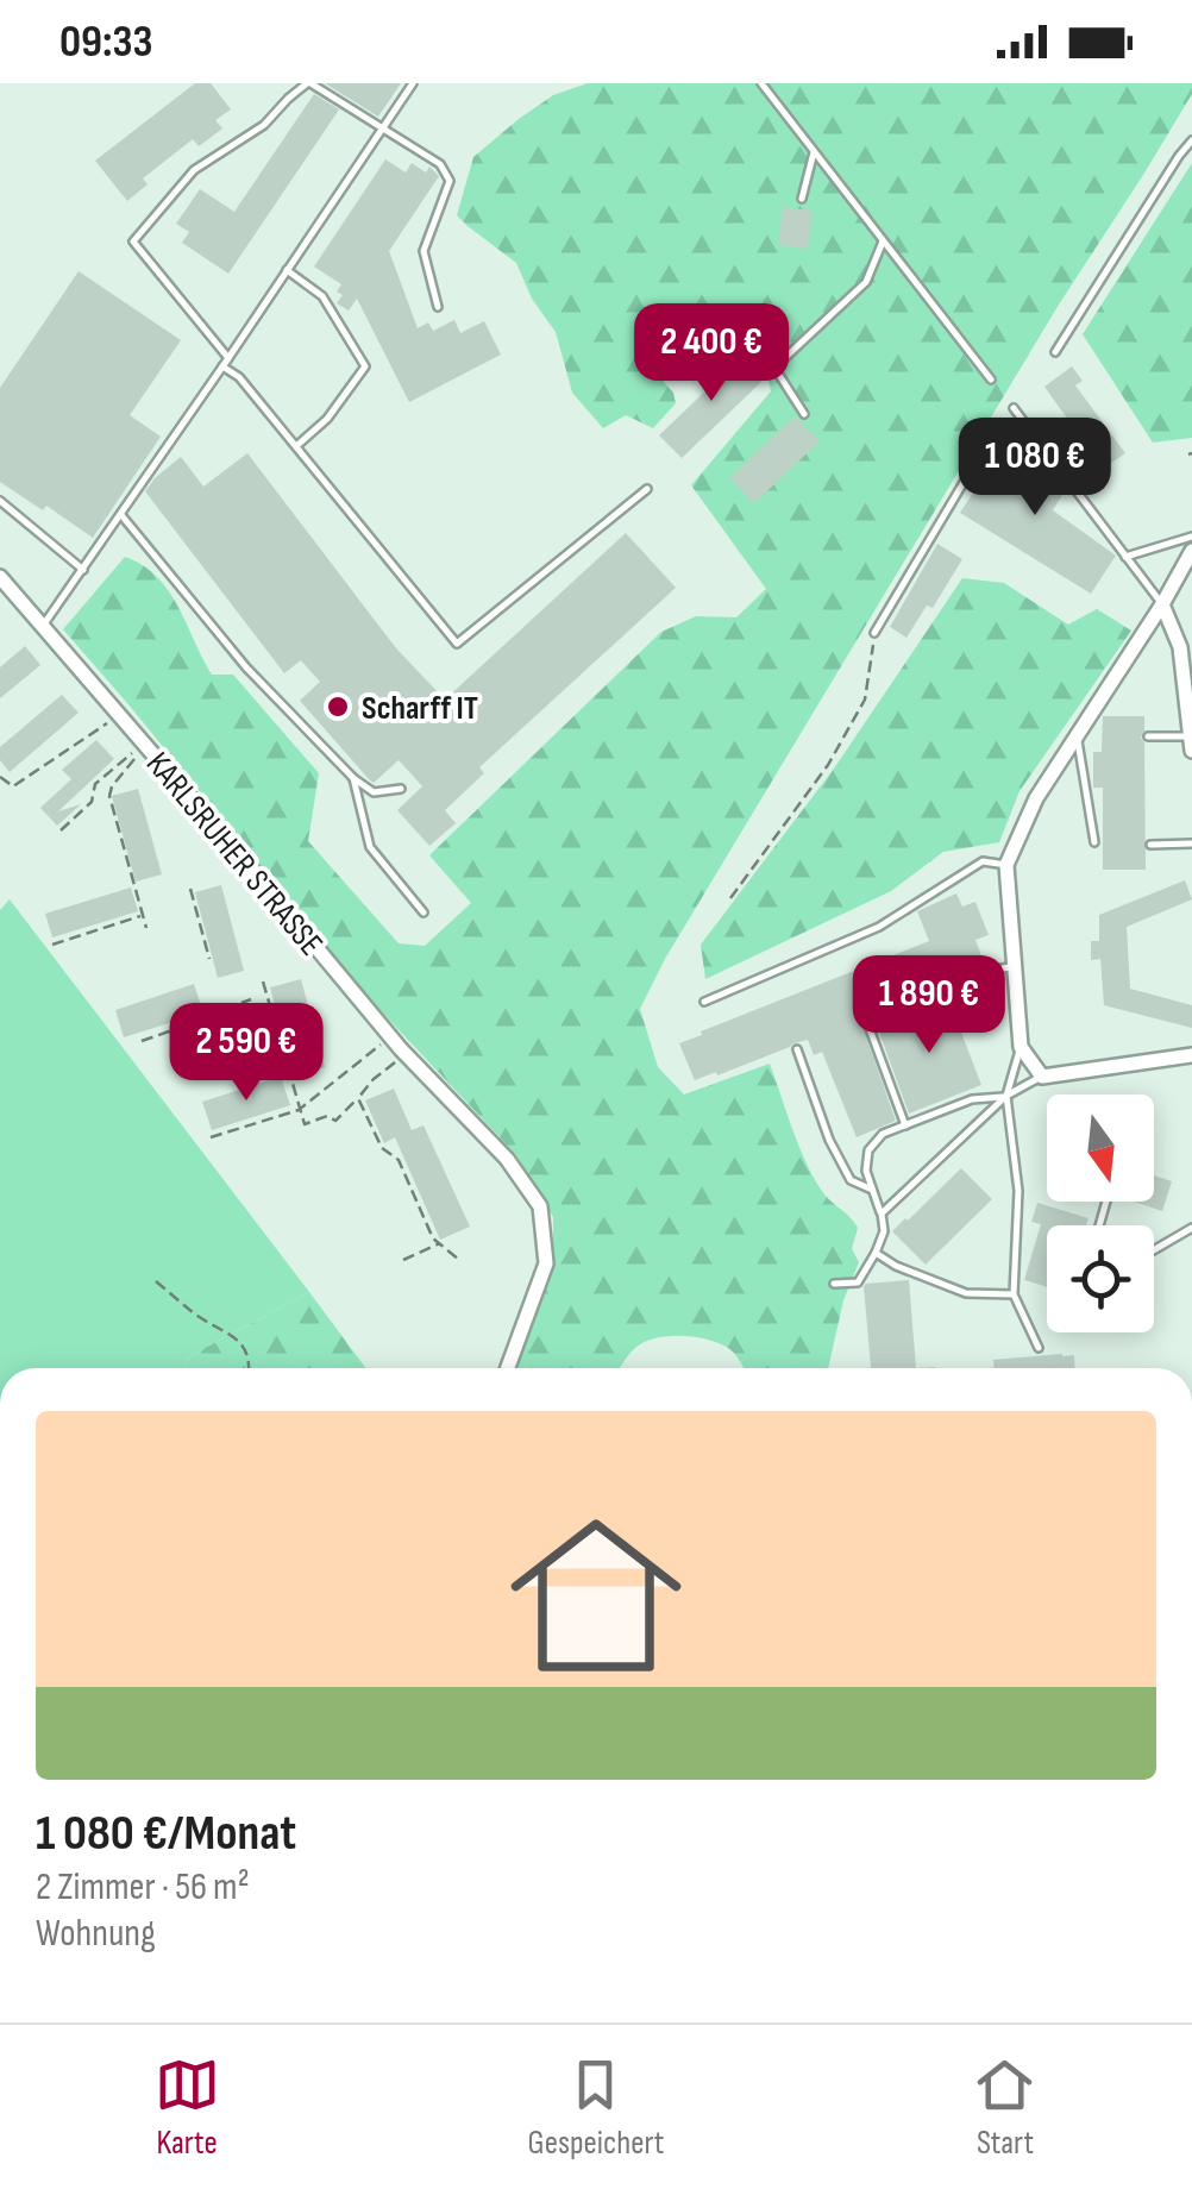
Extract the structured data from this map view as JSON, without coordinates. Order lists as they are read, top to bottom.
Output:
{
  "streets": {
    "street": ["KARLSRUHER STRASSE"]
  },
  "places": ["Scharff IT"],
  "north": "bottom",
  "page": {
    "status": "09:33",
    "price": [
      "2 400 €",
      "1 080 €",
      "1 890 €",
      "2 590 €"
    ],
    "list": [
      {
        "name": "1 080 €/Monat",
        "note": "2 Zimmer · 56 m² · Wohnung"
      }
    ],
    "tabs": ["Karte", "Gespeichert", "Start"]
  }
}
